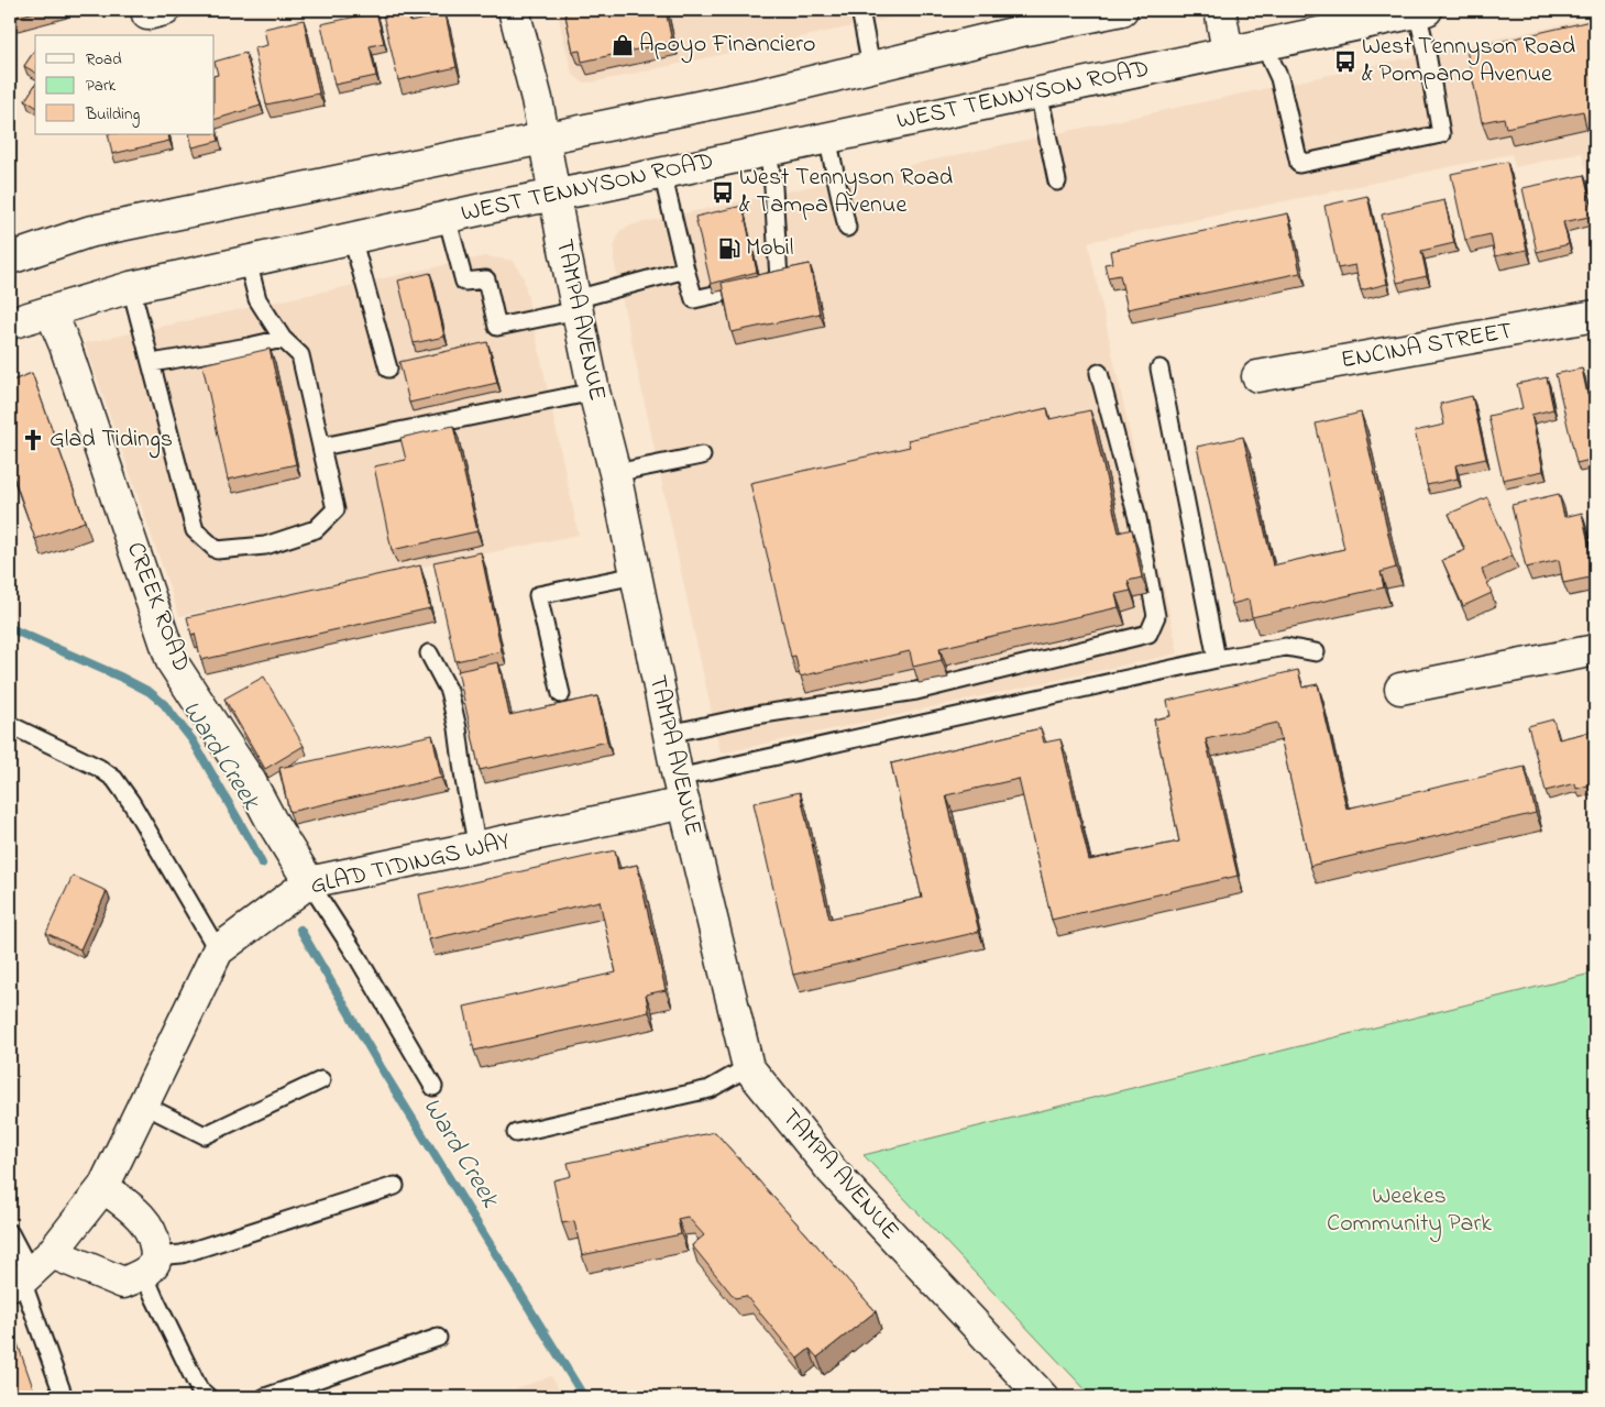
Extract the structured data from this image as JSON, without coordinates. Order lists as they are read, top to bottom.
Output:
{
  "streets": {
    "street": [
      "WEST TENNYSON ROAD",
      "TAMPA AVENUE",
      "ENCINA STREET",
      "CREEK ROAD",
      "GLAD TIDINGS WAY"
    ]
  },
  "crossings": [
    ["WEST TENNYSON ROAD", "TAMPA AVENUE"],
    ["WEST TENNYSON ROAD", "CREEK ROAD"],
    ["TAMPA AVENUE", "GLAD TIDINGS WAY"],
    ["CREEK ROAD", "GLAD TIDINGS WAY"]
  ],
  "water": ["Ward Creek"],
  "parks": ["Weekes Community Park"],
  "places": {
    "shop": ["Apoyo Financiero"],
    "bus stop": ["West Tennyson Road & Pompano Avenue", "West Tennyson Road & Tampa Avenue"],
    "fuel station": ["Mobil"],
    "church": ["Glad Tidings"]
  },
  "legend": ["Road", "Park", "Building"]
}
